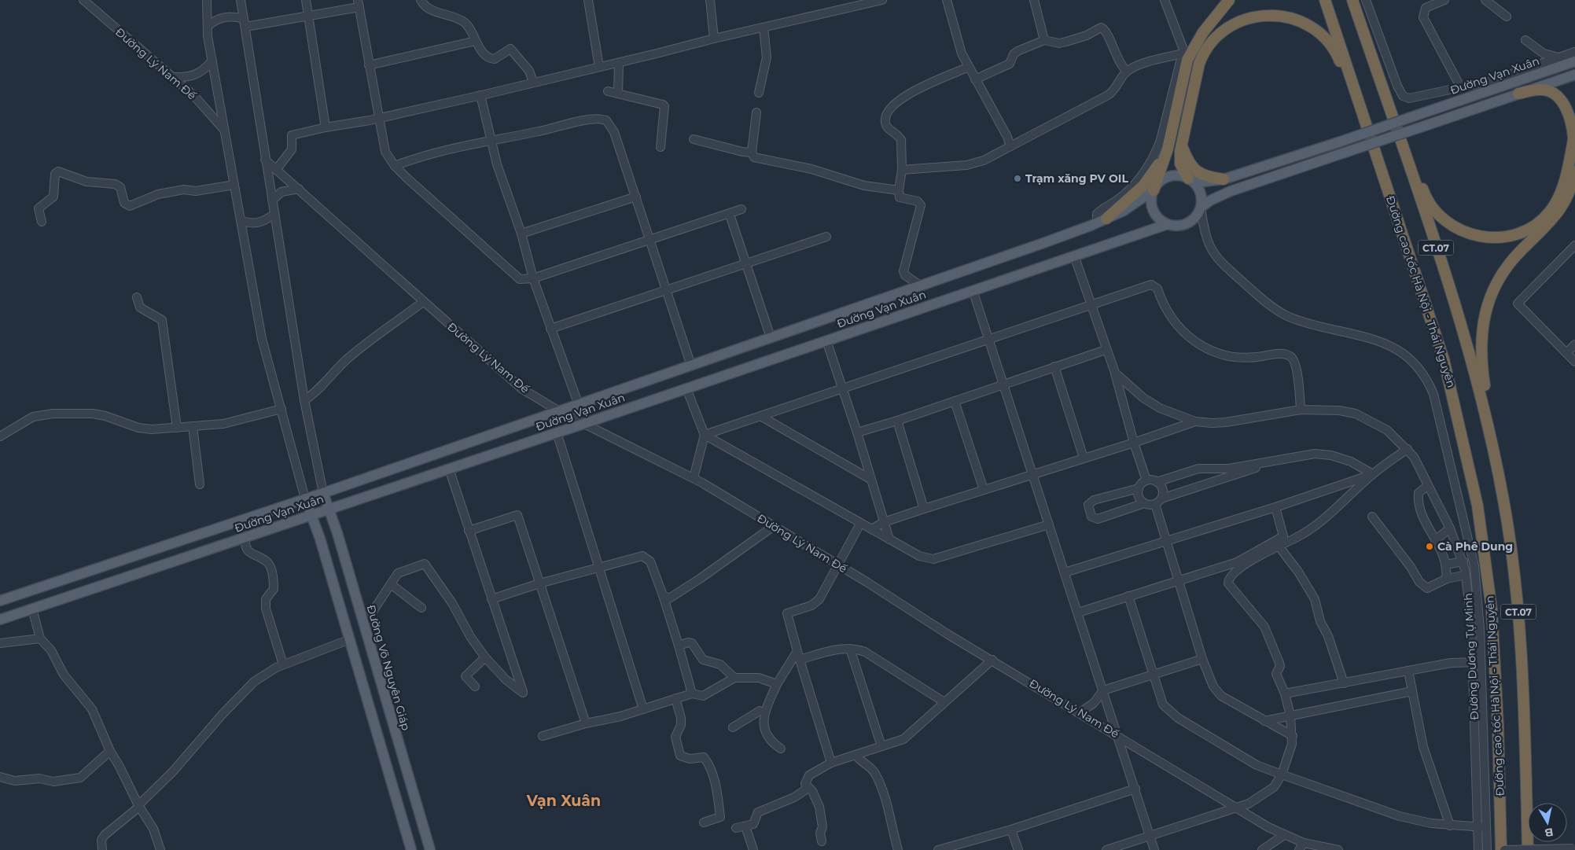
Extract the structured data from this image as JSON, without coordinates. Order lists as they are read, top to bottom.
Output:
{
  "streets": {
    "highway": ["CT.07", "Đường cao tốc Hà Nội - Thái Nguyên"],
    "main road": ["Đường Vạn Xuân", "Đường Võ Nguyên Giáp"],
    "street": ["Đường Lý Nam Đế", "Đường Dương Tự Minh"]
  },
  "crossings": [
    ["Đường Lý Nam Đế", "Đường Vạn Xuân"],
    ["Đường Vạn Xuân", "Đường Dương Tự Minh"],
    ["Đường Vạn Xuân", "Đường Võ Nguyên Giáp"]
  ],
  "districts": ["Vạn Xuân"],
  "places": ["Trạm xăng PV OIL", "Cà Phê Dung"],
  "north": "bottom"
}
